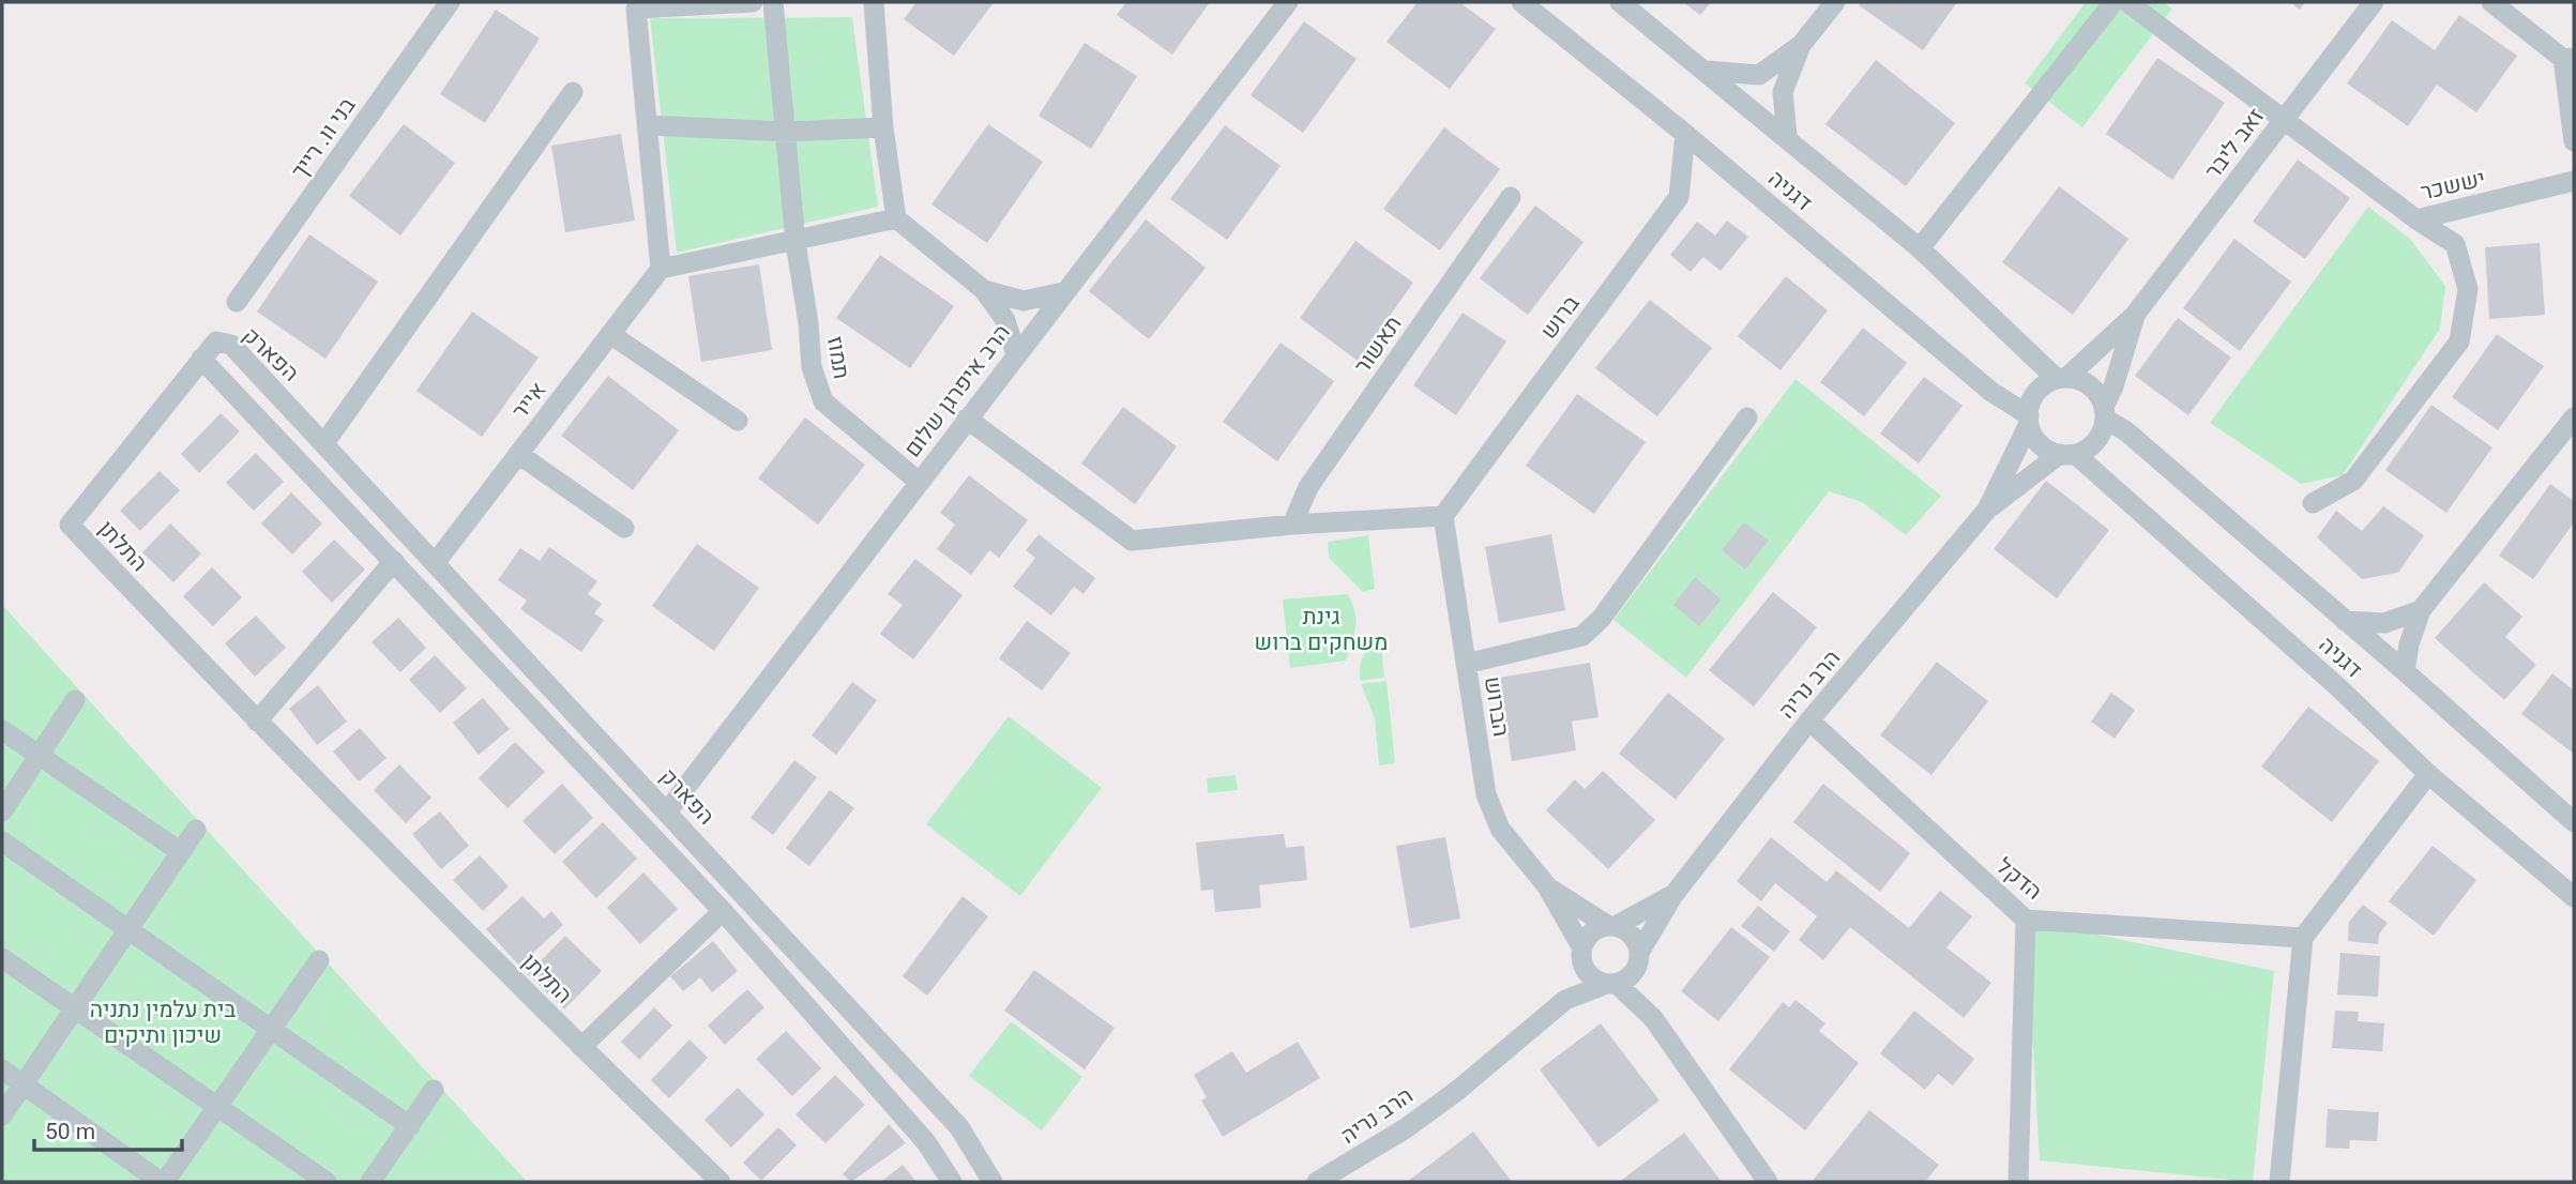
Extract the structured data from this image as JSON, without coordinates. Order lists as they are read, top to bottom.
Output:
{
  "streets": {
    "street": [
      "בני וו. רייך",
      "זאב ליבר",
      "יששכר",
      "דגניה",
      "ברוש",
      "תאשור",
      "הפארק",
      "תמוז",
      "הרב איפרגן שלום",
      "אייר",
      "התלתן",
      "הרב נריה",
      "הברוש",
      "הדקל"
    ]
  },
  "crossings": [
    ["זאב ליבר", "יששכר"],
    ["זאב ליבר", "דגניה"],
    ["זאב ליבר", "הרב נריה"],
    ["דגניה", "ברוש"],
    ["דגניה", "הרב נריה"],
    ["ברוש", "הברוש"],
    ["הפארק", "הרב איפרגן שלום"],
    ["הפארק", "אייר"],
    ["הפארק", "התלתן"],
    ["תמוז", "הרב איפרגן שלום"],
    ["הרב נריה", "הברוש"],
    ["הרב נריה", "הדקל"]
  ],
  "parks": ["גינת משחקים ברוש", "בית עלמין נתניה שיכון ותיקים"],
  "scale_bar": "50 m"
}
